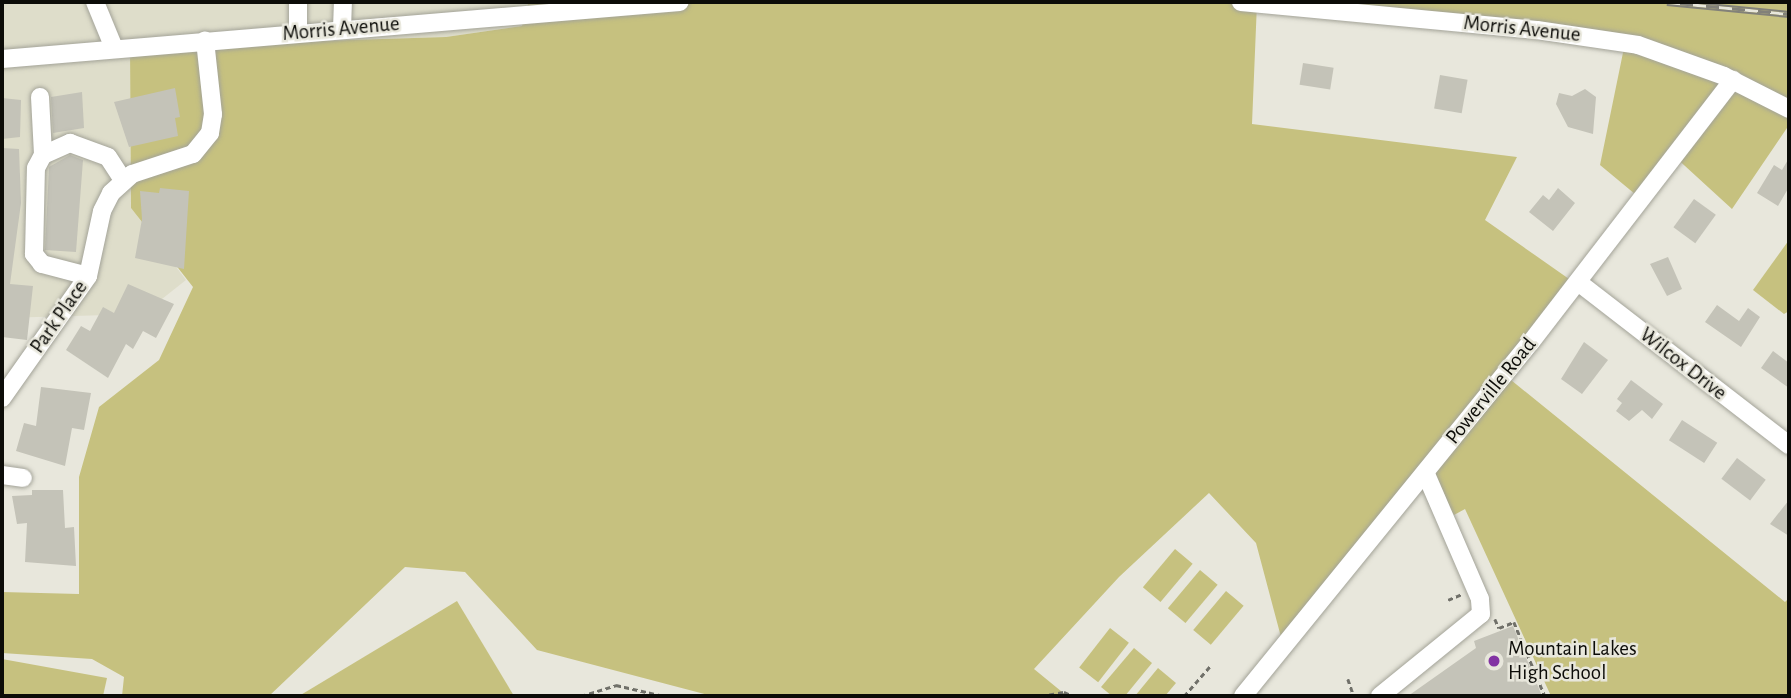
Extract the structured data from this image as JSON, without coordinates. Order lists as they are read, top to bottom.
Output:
{
  "streets": {
    "street": [
      "Morris Avenue",
      "Park Place",
      "Wilcox Drive",
      "Powerville Road"
    ]
  },
  "crossings": [
    ["Morris Avenue", "Powerville Road"],
    ["Wilcox Drive", "Powerville Road"]
  ],
  "places": ["Mountain Lakes High School"]
}
